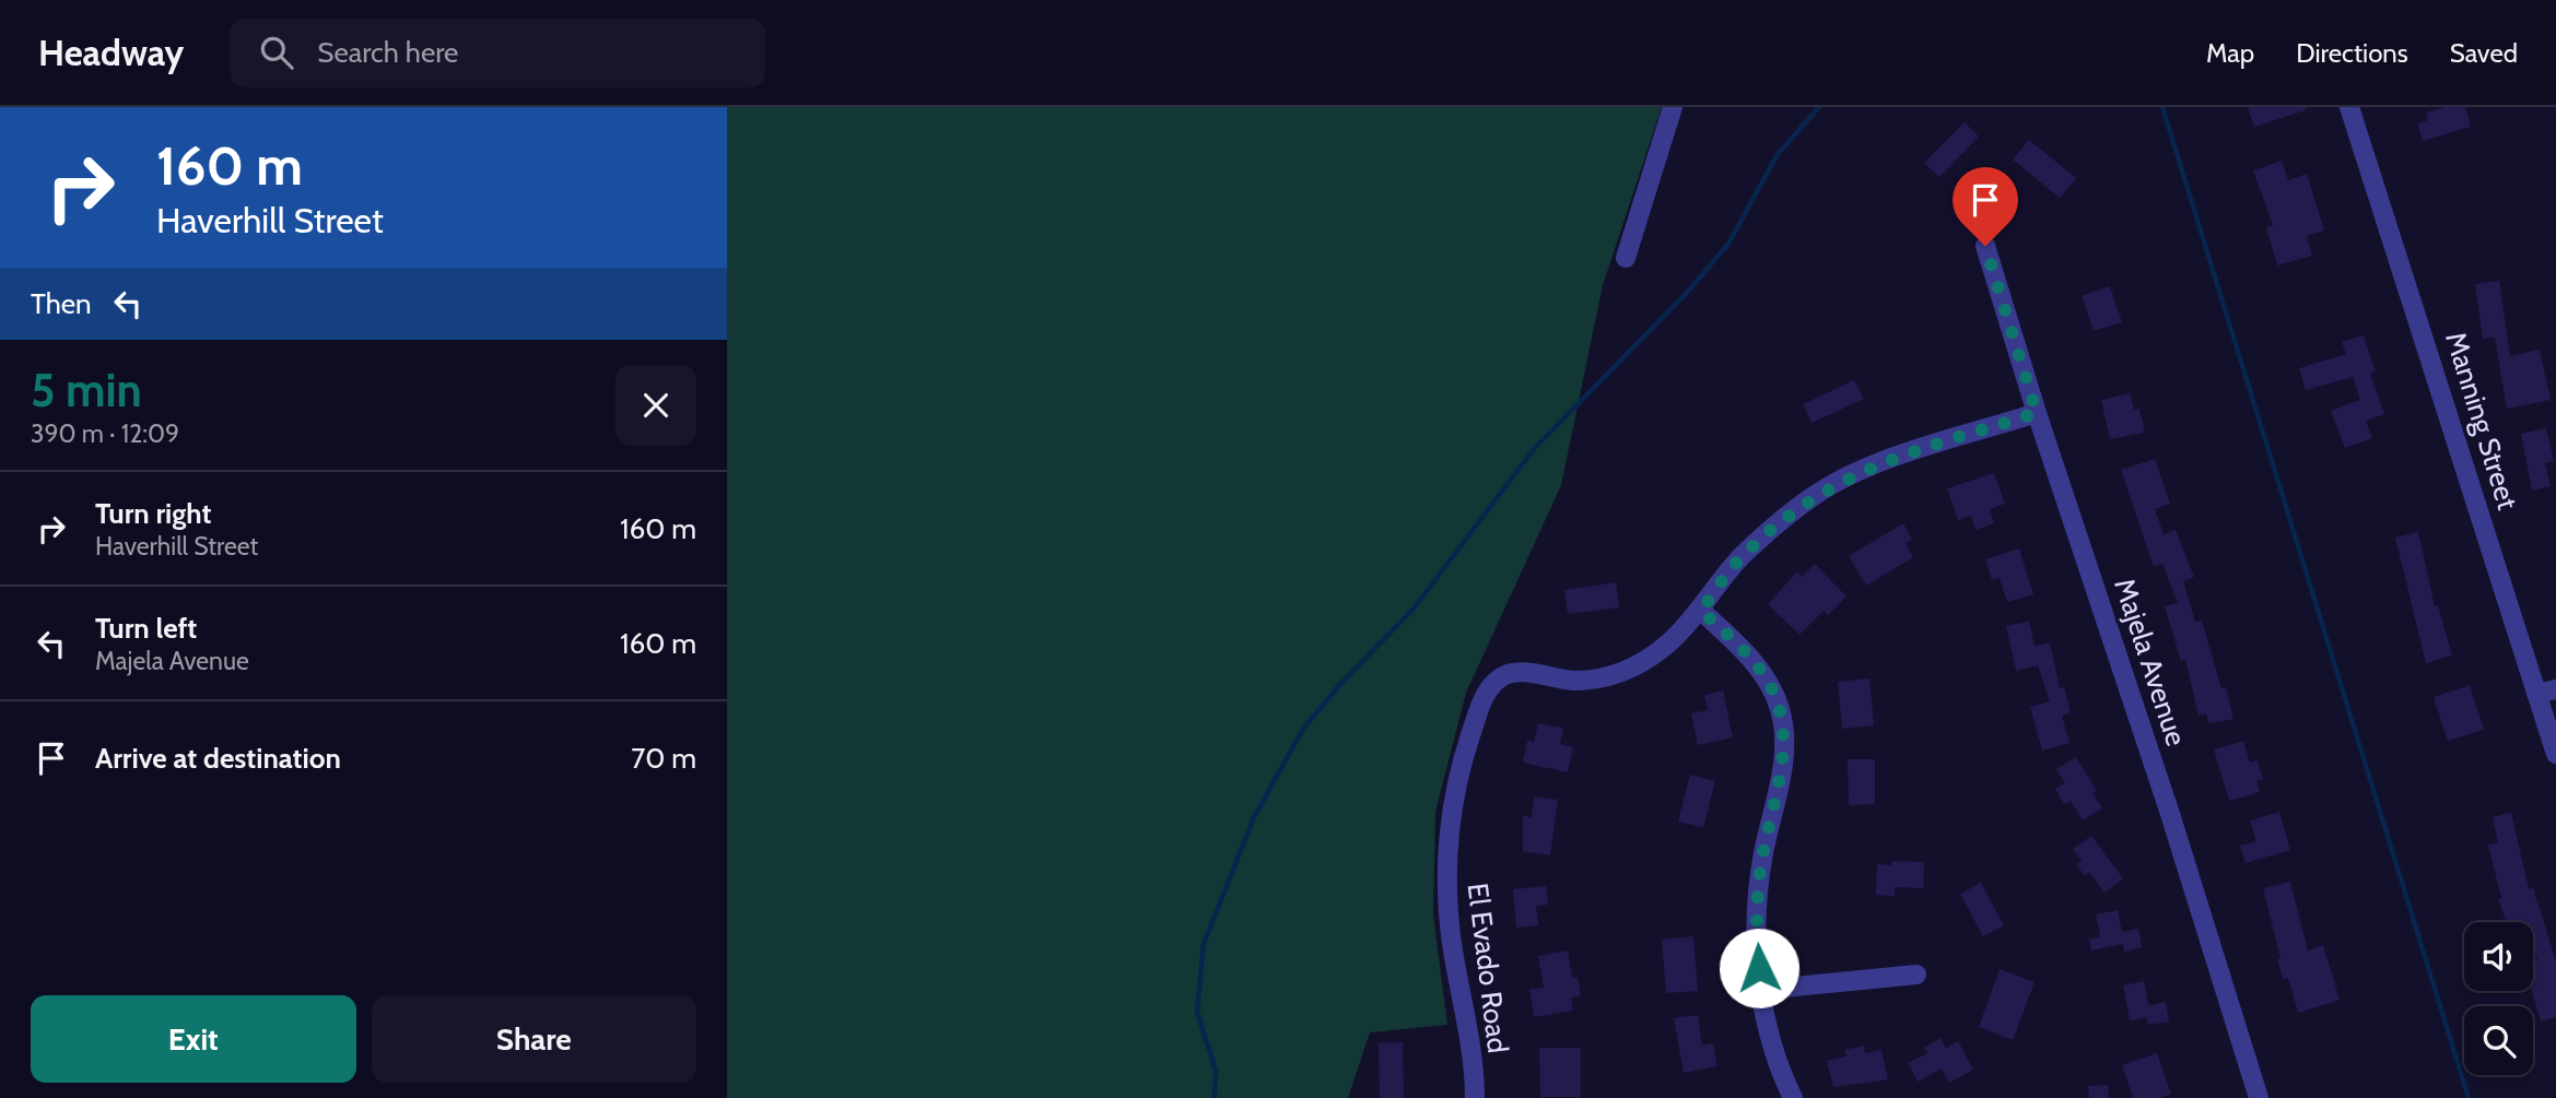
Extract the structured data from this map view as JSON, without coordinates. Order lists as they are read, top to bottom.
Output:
{
  "streets": {
    "street": ["Manning Street", "Majela Avenue", "El Evado Road"]
  },
  "page": {
    "header": "Headway",
    "search": "Search here",
    "nav": ["Map", "Directions", "Saved"],
    "turn": ["160 m", "Haverhill Street"],
    "then": "Then",
    "heading": ["5 min", "390 m · 12:09"],
    "list": [
      {
        "name": "Turn right",
        "note": "Haverhill Street",
        "value": "160 m"
      },
      {
        "name": "Turn left",
        "note": "Majela Avenue",
        "value": "160 m"
      },
      {
        "name": "Arrive at destination",
        "value": "70 m"
      }
    ],
    "buttons": ["Exit", "Share"]
  }
}
